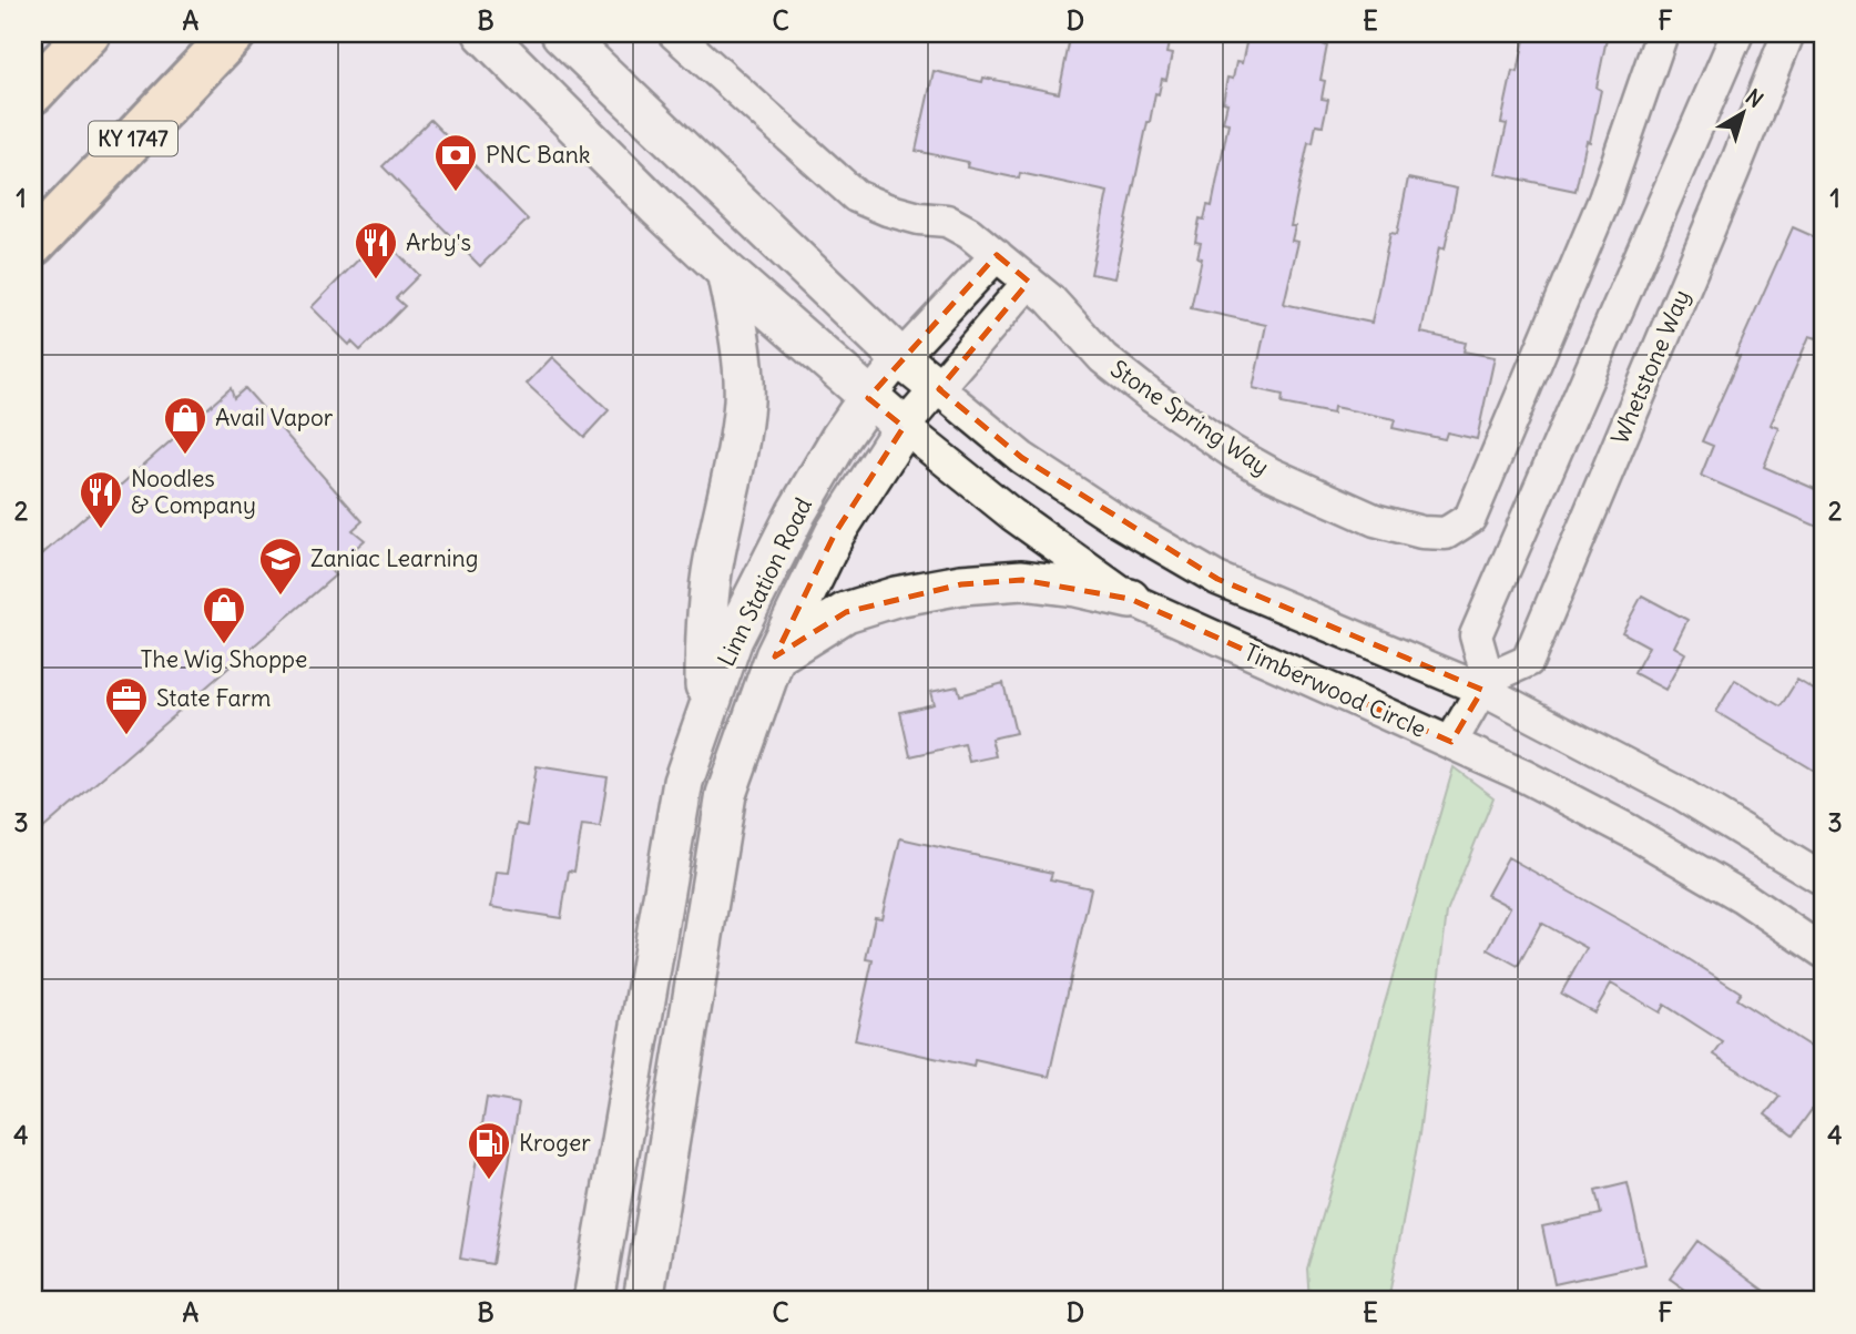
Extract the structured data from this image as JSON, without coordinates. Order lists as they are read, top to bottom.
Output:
{
  "streets": {
    "main road": ["KY 1747"],
    "street": [
      "Whetstone Way",
      "Stone Spring Way",
      "Linn Station Road",
      "Timberwood Circle"
    ]
  },
  "crossings": [
    ["Linn Station Road", "Timberwood Circle"]
  ],
  "places": {
    "bank": ["PNC Bank"],
    "restaurant": ["Arby's", "Noodles & Company"],
    "shop": ["Avail Vapor", "The Wig Shoppe"],
    "school or university": ["Zaniac Learning"],
    "office": ["State Farm"],
    "fuel station": ["Kroger"]
  },
  "north": "top right",
  "grid": {
    "columns": [
      "A",
      "B",
      "C",
      "D",
      "E",
      "F"
    ],
    "rows": [
      "1",
      "2",
      "3",
      "4"
    ]
  }
}
